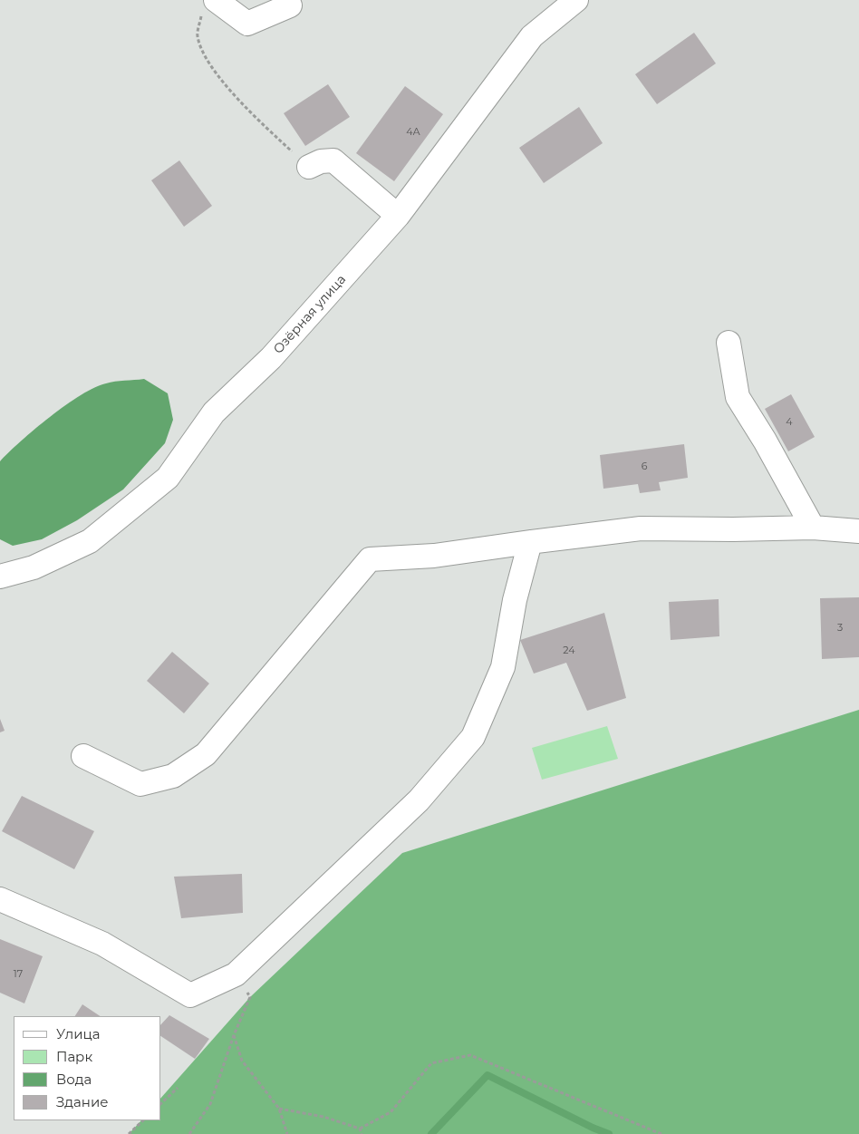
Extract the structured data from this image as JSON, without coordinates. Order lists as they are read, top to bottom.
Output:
{
  "streets": {
    "street": ["Озёрная улица"]
  },
  "house_numbers": [
    "4А",
    "4",
    "6",
    "3",
    "24",
    "17"
  ],
  "legend": [
    "Улица",
    "Парк",
    "Вода",
    "Здание"
  ]
}
